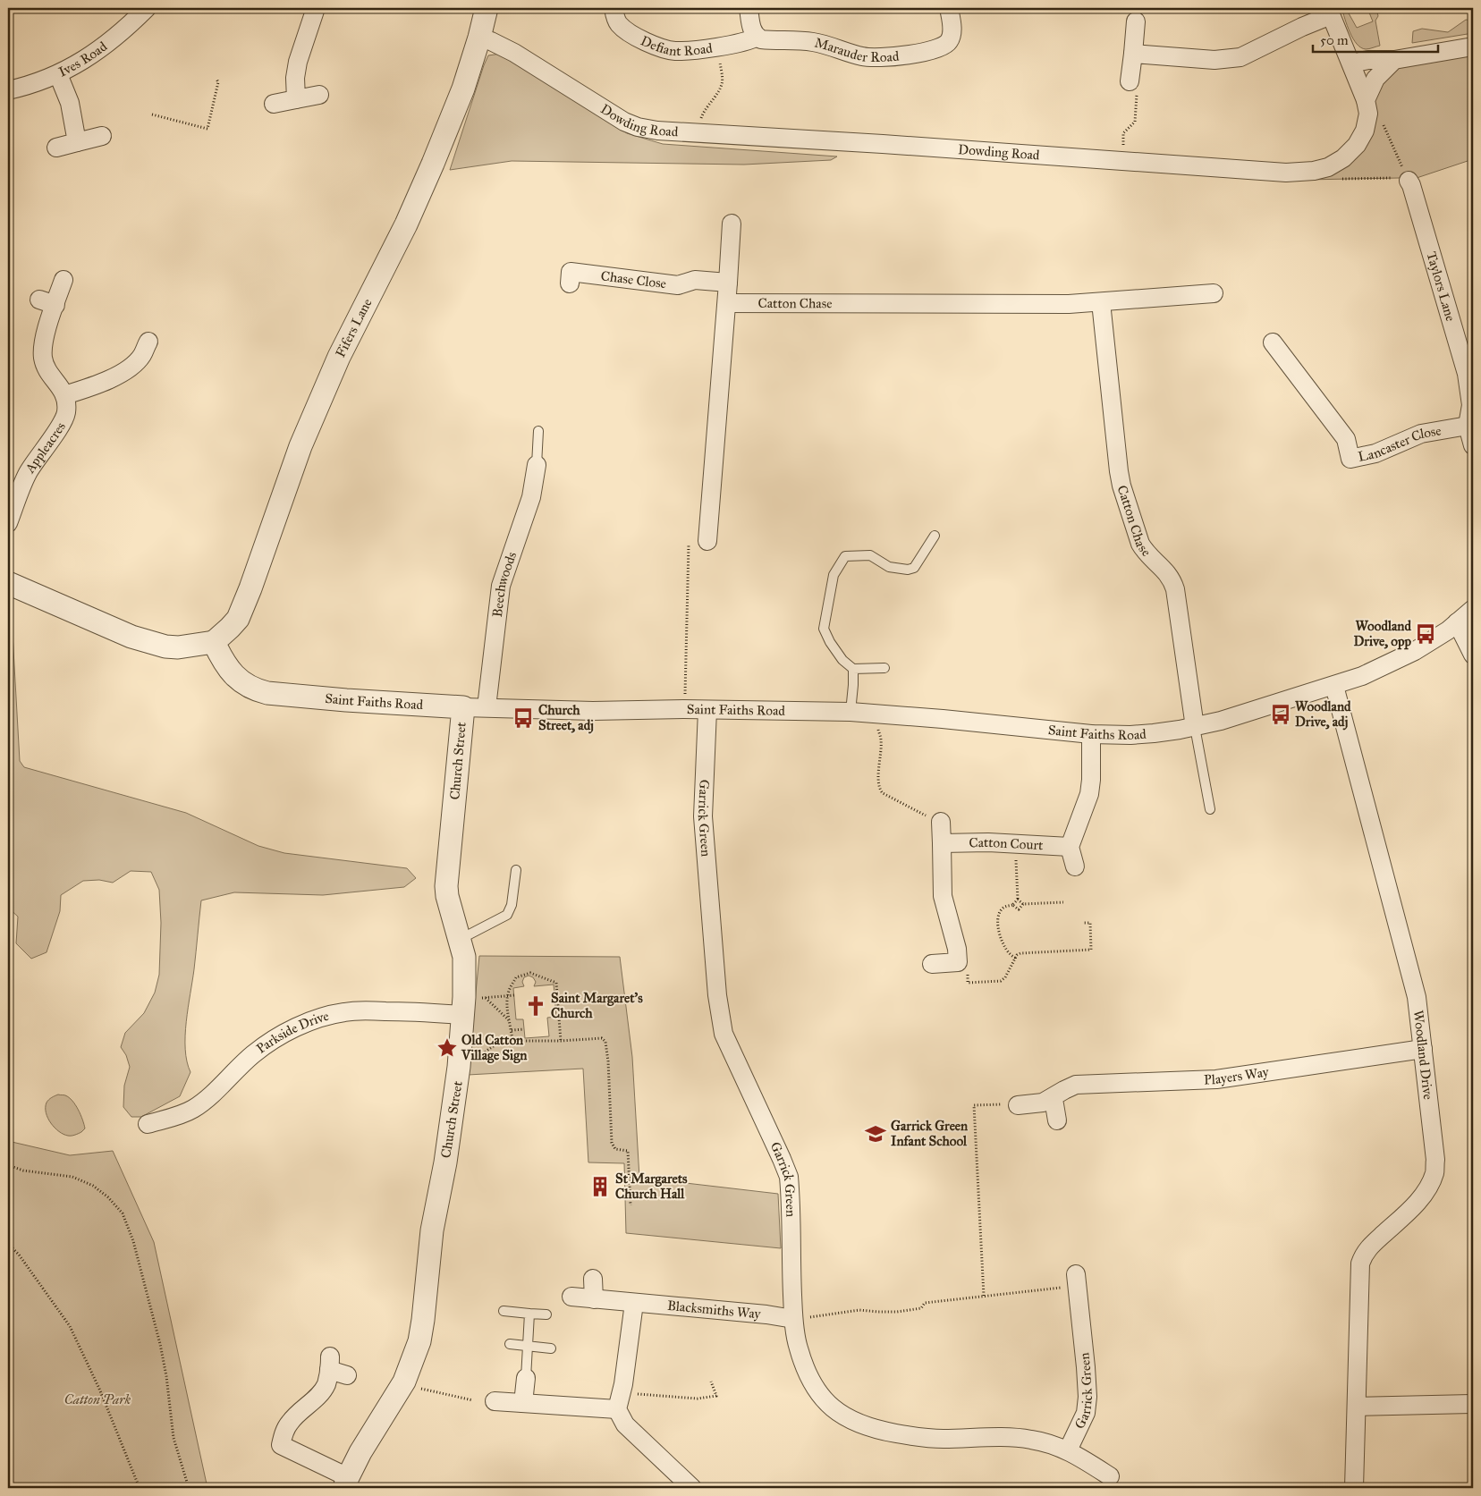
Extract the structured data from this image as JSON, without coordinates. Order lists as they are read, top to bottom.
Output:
{
  "streets": {
    "street": [
      "Defiant Road",
      "Marauder Road",
      "Ives Road",
      "Dowding Road",
      "Chase Close",
      "Taylors Lane",
      "Catton Chase",
      "Fifers Lane",
      "Lancaster Close",
      "Appleacres",
      "Beechwoods",
      "Saint Faiths Road",
      "Church Street",
      "Garrick Green",
      "Catton Court",
      "Parkside Drive",
      "Woodland Drive",
      "Players Way",
      "Blacksmiths Way"
    ]
  },
  "crossings": [
    ["Defiant Road", "Marauder Road"],
    ["Dowding Road", "Fifers Lane"],
    ["Taylors Lane", "Lancaster Close"],
    ["Catton Chase", "Saint Faiths Road"],
    ["Fifers Lane", "Saint Faiths Road"],
    ["Beechwoods", "Saint Faiths Road"],
    ["Saint Faiths Road", "Church Street"],
    ["Saint Faiths Road", "Garrick Green"],
    ["Saint Faiths Road", "Woodland Drive"],
    ["Church Street", "Parkside Drive"],
    ["Garrick Green", "Blacksmiths Way"],
    ["Woodland Drive", "Players Way"]
  ],
  "parks": ["Catton Park"],
  "places": {
    "bus stop": ["Woodland Drive, opp", "Woodland Drive, adj", "Church Street, adj"],
    "church": ["Saint Margaret's Church"],
    "place": ["Old Catton Village Sign"],
    "school or university": ["Garrick Green Infant School"],
    "building": ["St Margarets Church Hall"]
  },
  "scale_bar": "50 m"
}
